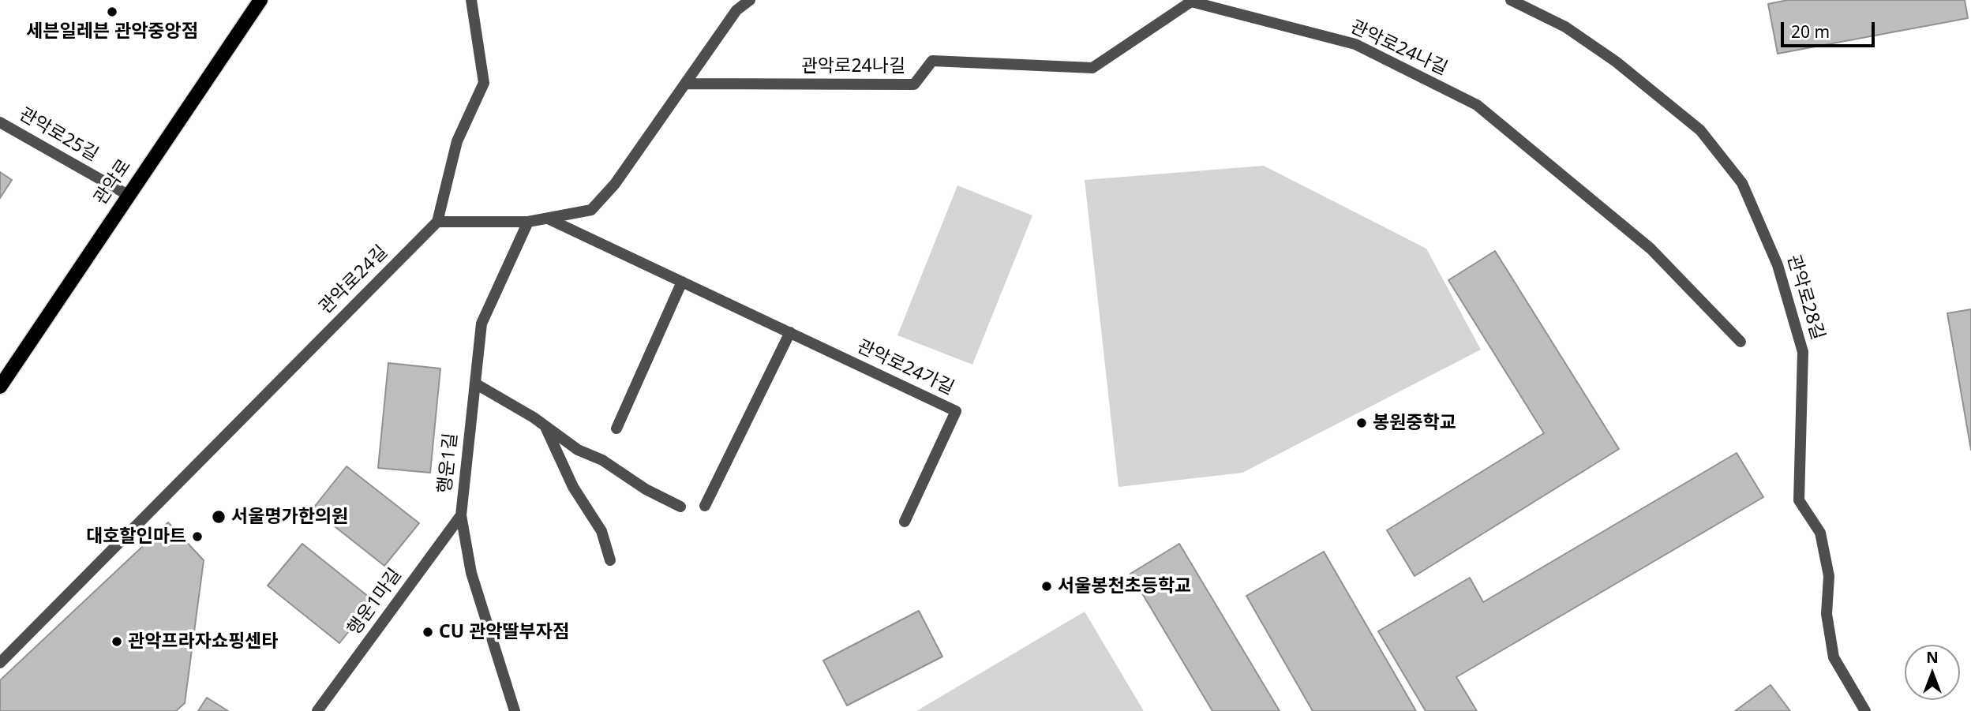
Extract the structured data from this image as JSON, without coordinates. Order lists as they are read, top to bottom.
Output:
{
  "streets": {
    "main road": ["관악로"],
    "street": [
      "관악로24나길",
      "관악로25길",
      "관악로24길",
      "관악로28길",
      "관악로24가길",
      "행운1길",
      "행운1마길"
    ]
  },
  "crossings": [
    ["관악로25길", "관악로"],
    ["행운1길", "행운1마길"]
  ],
  "places": [
    "세븐일레븐 관악중앙점",
    "봉원중학교",
    "서울명가한의원",
    "대호할인마트",
    "서울봉천초등학교",
    "CU 관악딸부자점",
    "관악프라자쇼핑센타"
  ],
  "scale_bar": "20 m",
  "north": "top"
}
